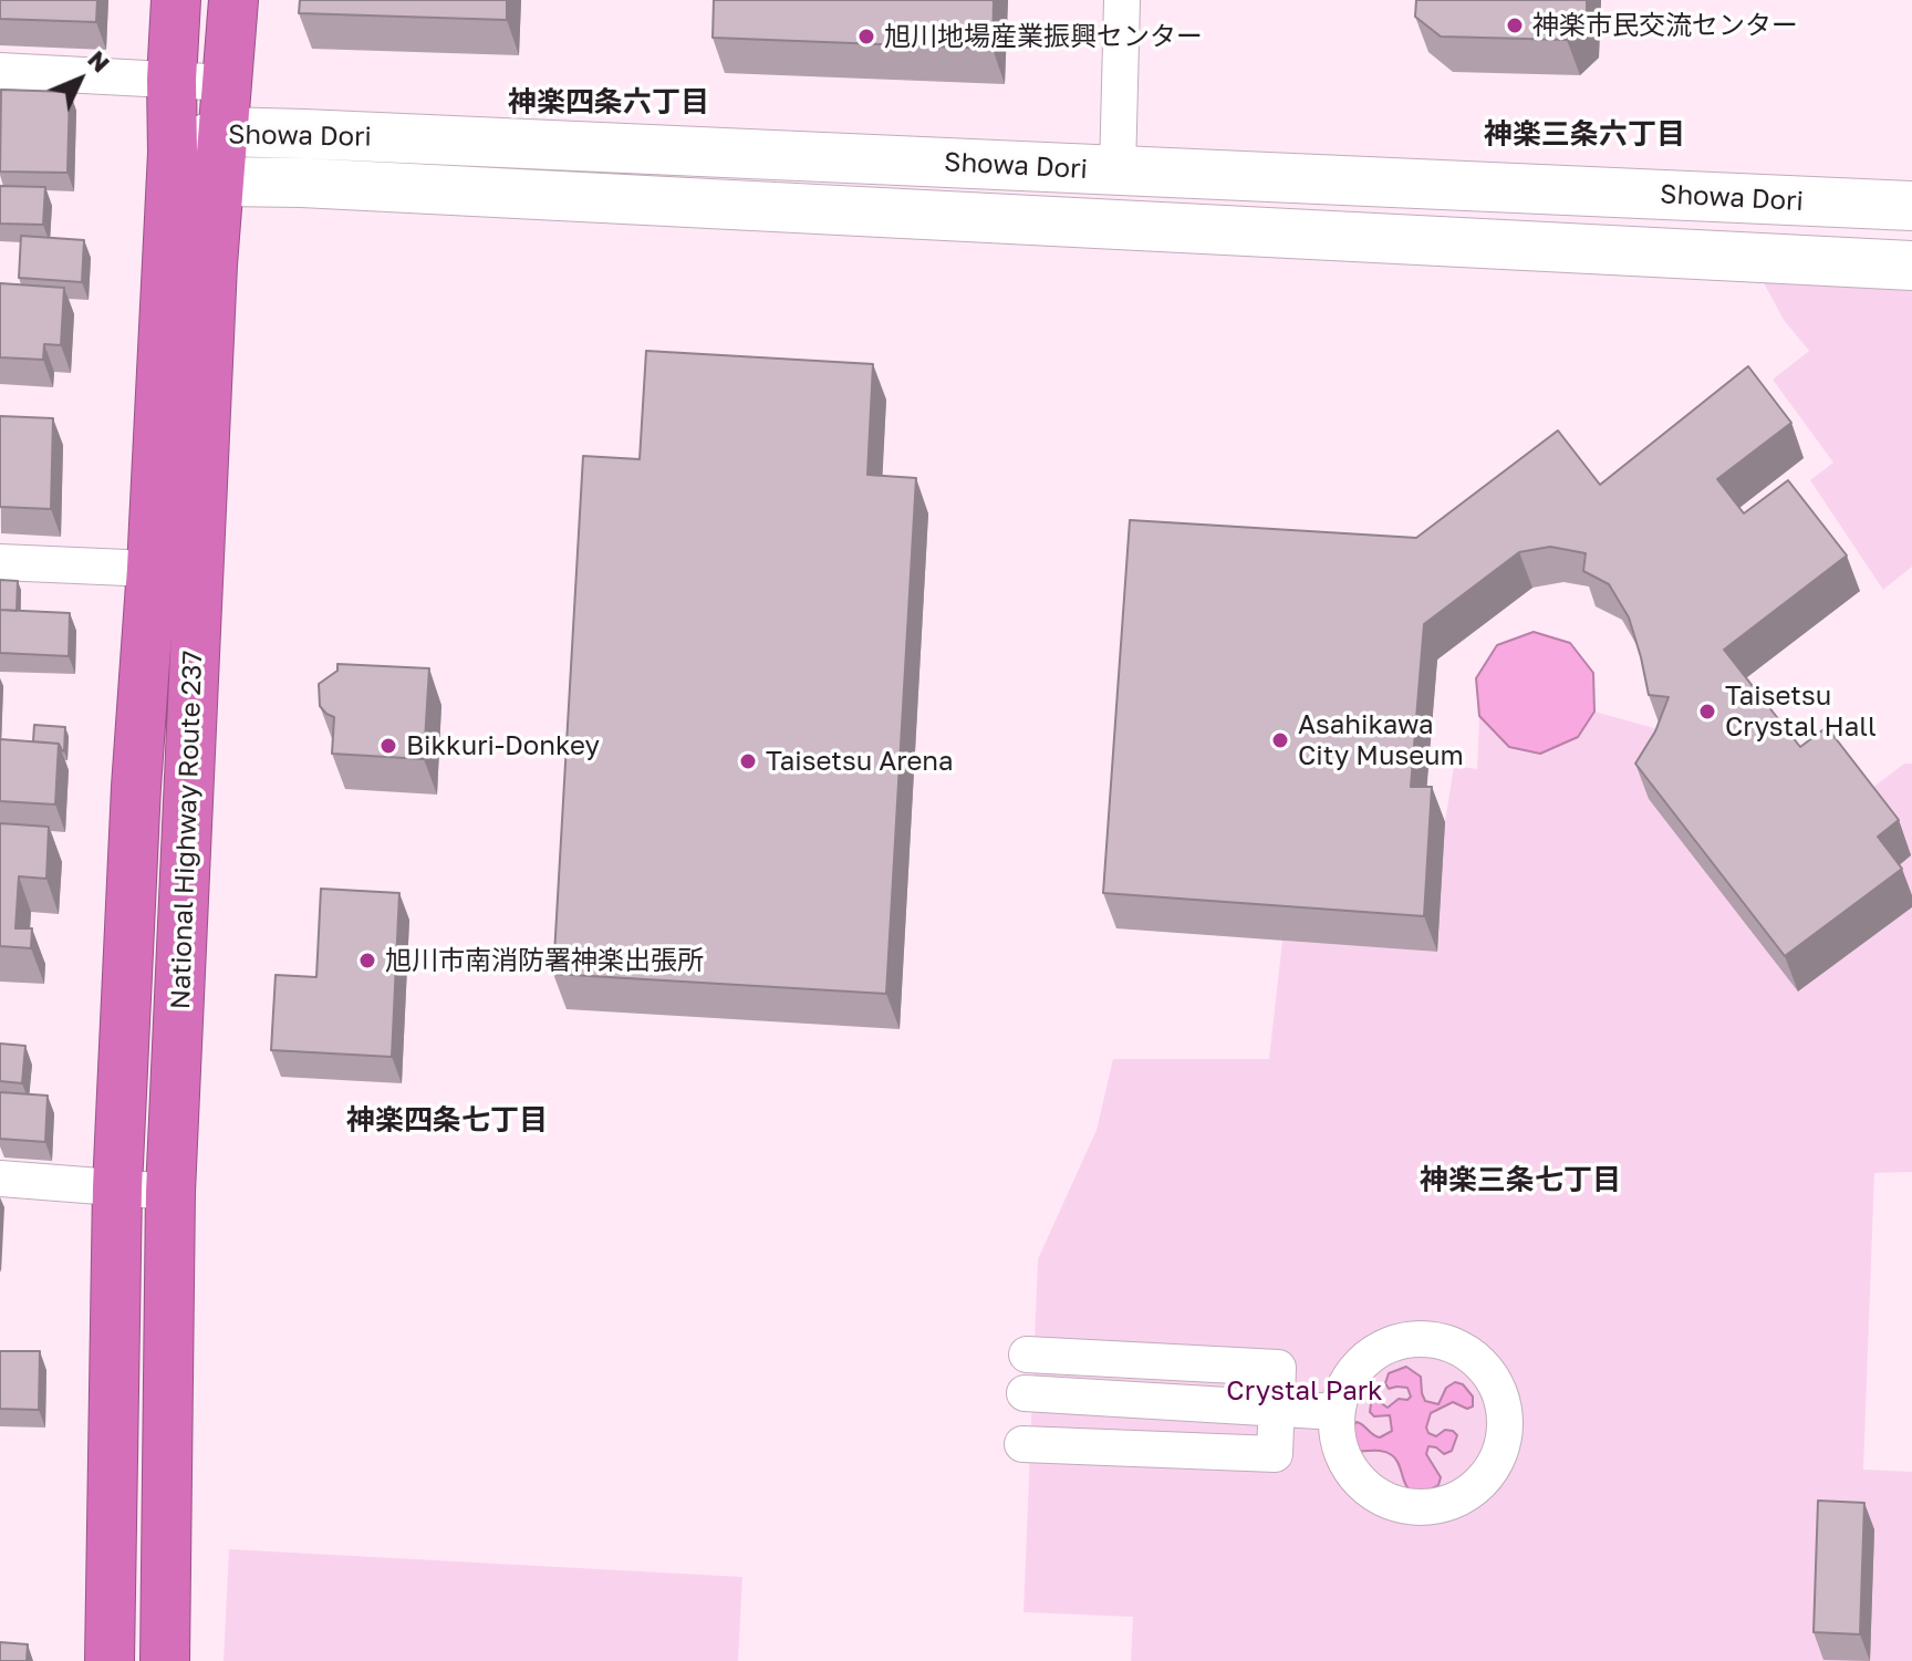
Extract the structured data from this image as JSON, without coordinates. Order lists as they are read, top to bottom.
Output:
{
  "streets": {
    "highway": ["National Highway Route 237"],
    "street": ["Showa Dori"]
  },
  "crossings": [
    ["Showa Dori", "National Highway Route 237"]
  ],
  "districts": [
    "神楽四条六丁目",
    "神楽三条六丁目",
    "神楽四条七丁目",
    "神楽三条七丁目"
  ],
  "parks": ["Crystal Park"],
  "places": [
    "神楽市民交流センター",
    "旭川地場産業振興センター",
    "Taisetsu Crystal Hall",
    "Asahikawa City Museum",
    "Bikkuri-Donkey",
    "Taisetsu Arena",
    "旭川市南消防署神楽出張所"
  ],
  "north": "top right"
}
